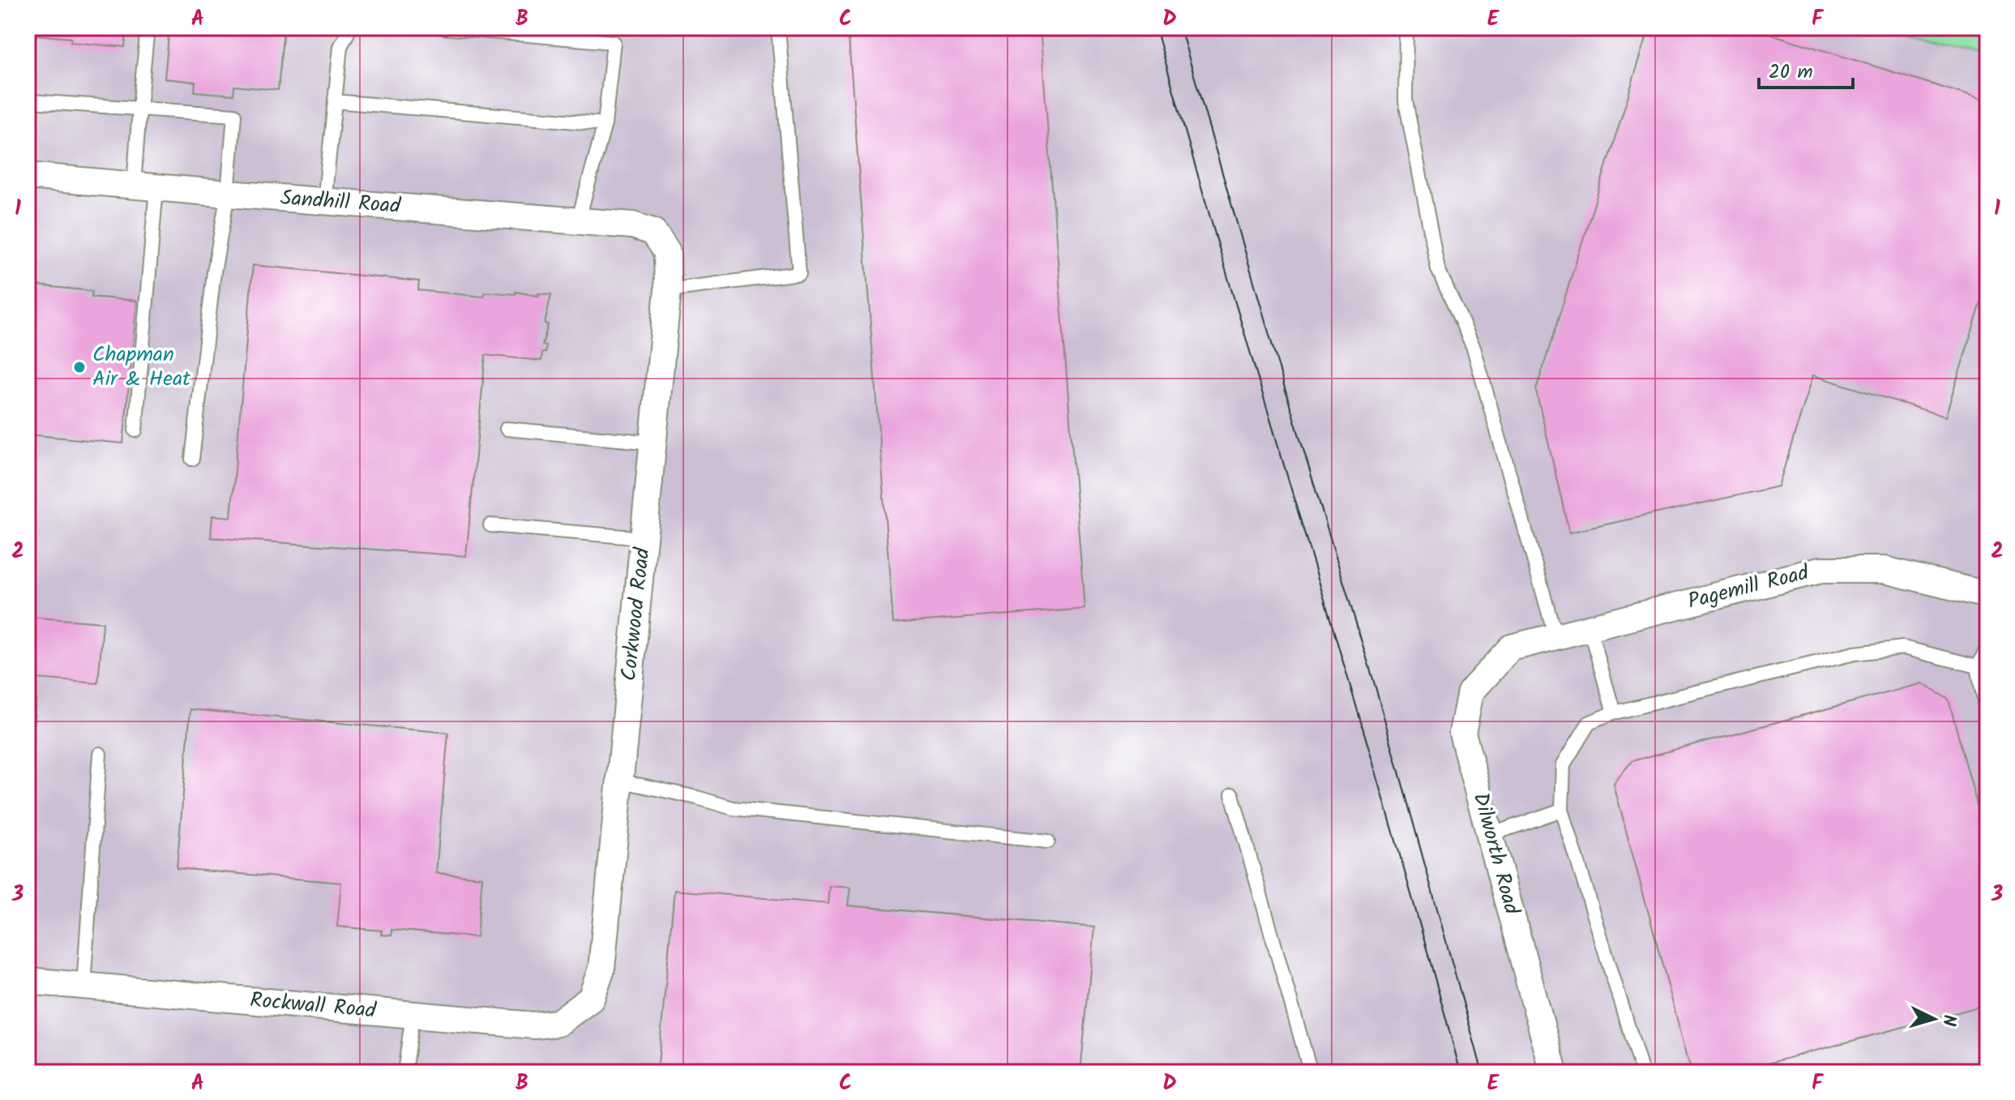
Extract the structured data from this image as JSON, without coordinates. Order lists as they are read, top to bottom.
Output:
{
  "streets": {
    "street": [
      "Sandhill Road",
      "Pagemill Road",
      "Corkwood Road",
      "Dilworth Road",
      "Rockwall Road"
    ]
  },
  "crossings": [
    ["Sandhill Road", "Corkwood Road"],
    ["Pagemill Road", "Dilworth Road"],
    ["Corkwood Road", "Rockwall Road"]
  ],
  "places": ["Chapman Air & Heat"],
  "scale_bar": "20 m",
  "north": "right",
  "grid": {
    "columns": [
      "A",
      "B",
      "C",
      "D",
      "E",
      "F"
    ],
    "rows": ["1", "2", "3"]
  }
}
